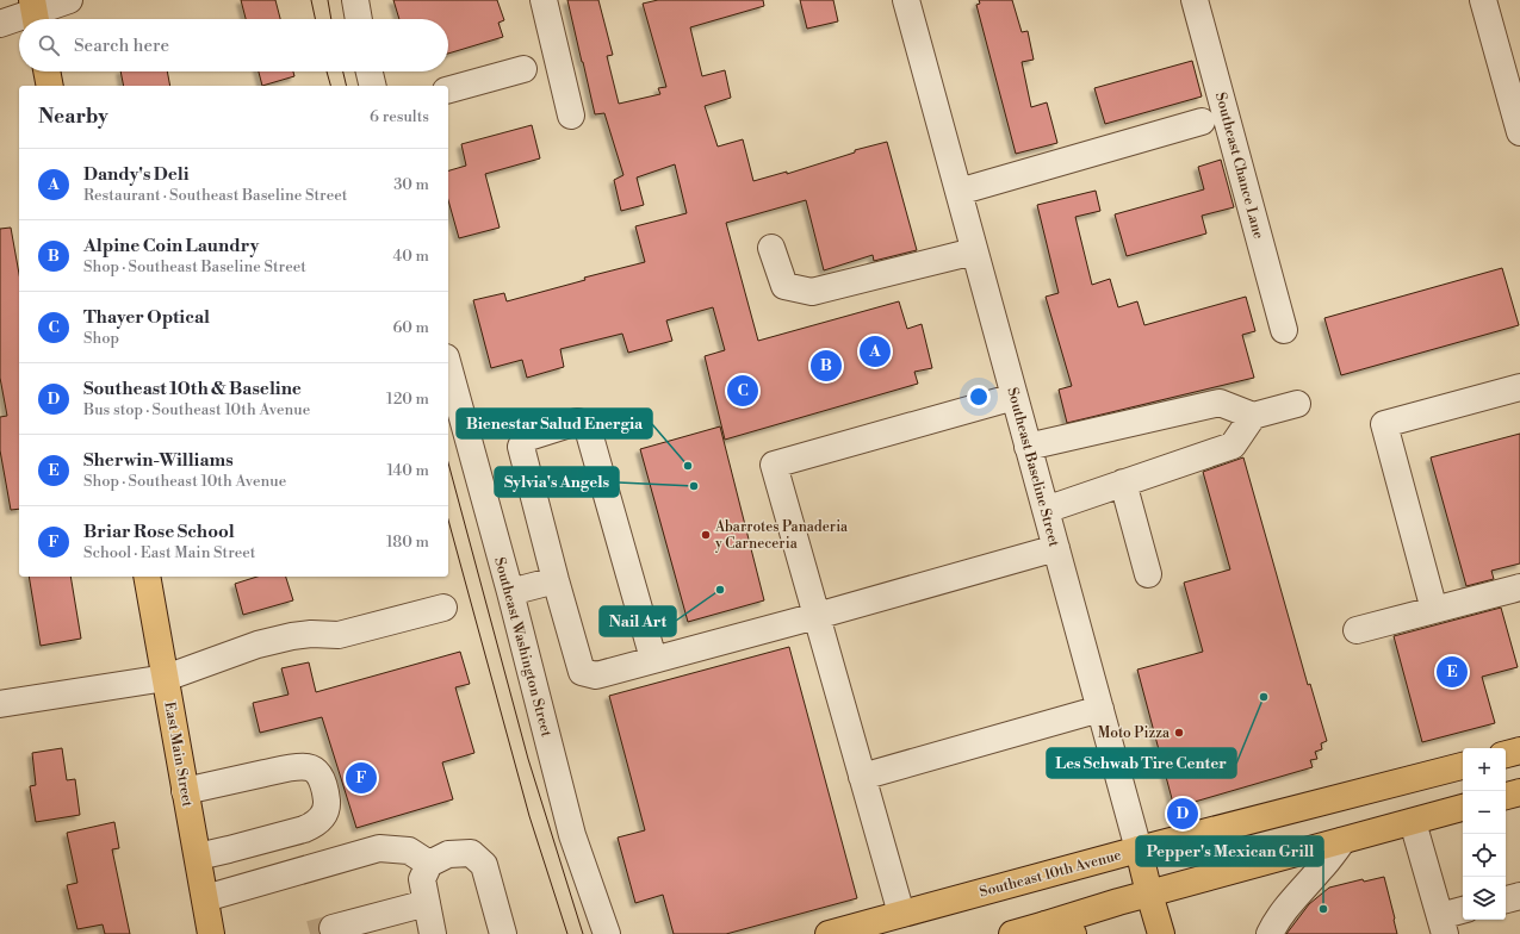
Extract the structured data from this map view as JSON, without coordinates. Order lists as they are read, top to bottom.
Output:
{
  "streets": {
    "main road": ["Southeast Baseline Street", "East Main Street", "Southeast 10th Avenue"],
    "street": ["Southeast Chance Lane", "Southeast Washington Street"]
  },
  "crossings": [
    ["Southeast Baseline Street", "Southeast 10th Avenue"]
  ],
  "places": [
    "Bienestar Salud Energia",
    "Sylvia's Angels",
    "Abarrotes Panaderia y Carneceria",
    "Nail Art",
    "Les Schwab Tire Center",
    "Moto Pizza",
    "Pepper's Mexican Grill"
  ],
  "page": {
    "search": "Search here",
    "heading": ["Nearby", "6 results"],
    "list": [
      {
        "mark": "A",
        "name": "Dandy's Deli",
        "note": "Restaurant · Southeast Baseline Street",
        "value": "30 m"
      },
      {
        "mark": "B",
        "name": "Alpine Coin Laundry",
        "note": "Shop · Southeast Baseline Street",
        "value": "40 m"
      },
      {
        "mark": "C",
        "name": "Thayer Optical",
        "note": "Shop",
        "value": "60 m"
      },
      {
        "mark": "D",
        "name": "Southeast 10th & Baseline",
        "note": "Bus stop · Southeast 10th Avenue",
        "value": "120 m"
      },
      {
        "mark": "E",
        "name": "Sherwin-Williams",
        "note": "Shop · Southeast 10th Avenue",
        "value": "140 m"
      },
      {
        "mark": "F",
        "name": "Briar Rose School",
        "note": "School · East Main Street",
        "value": "180 m"
      }
    ],
    "pins": [
      "A",
      "B",
      "C",
      "E",
      "F",
      "D"
    ],
    "map_buttons": ["+", "−"]
  }
}
